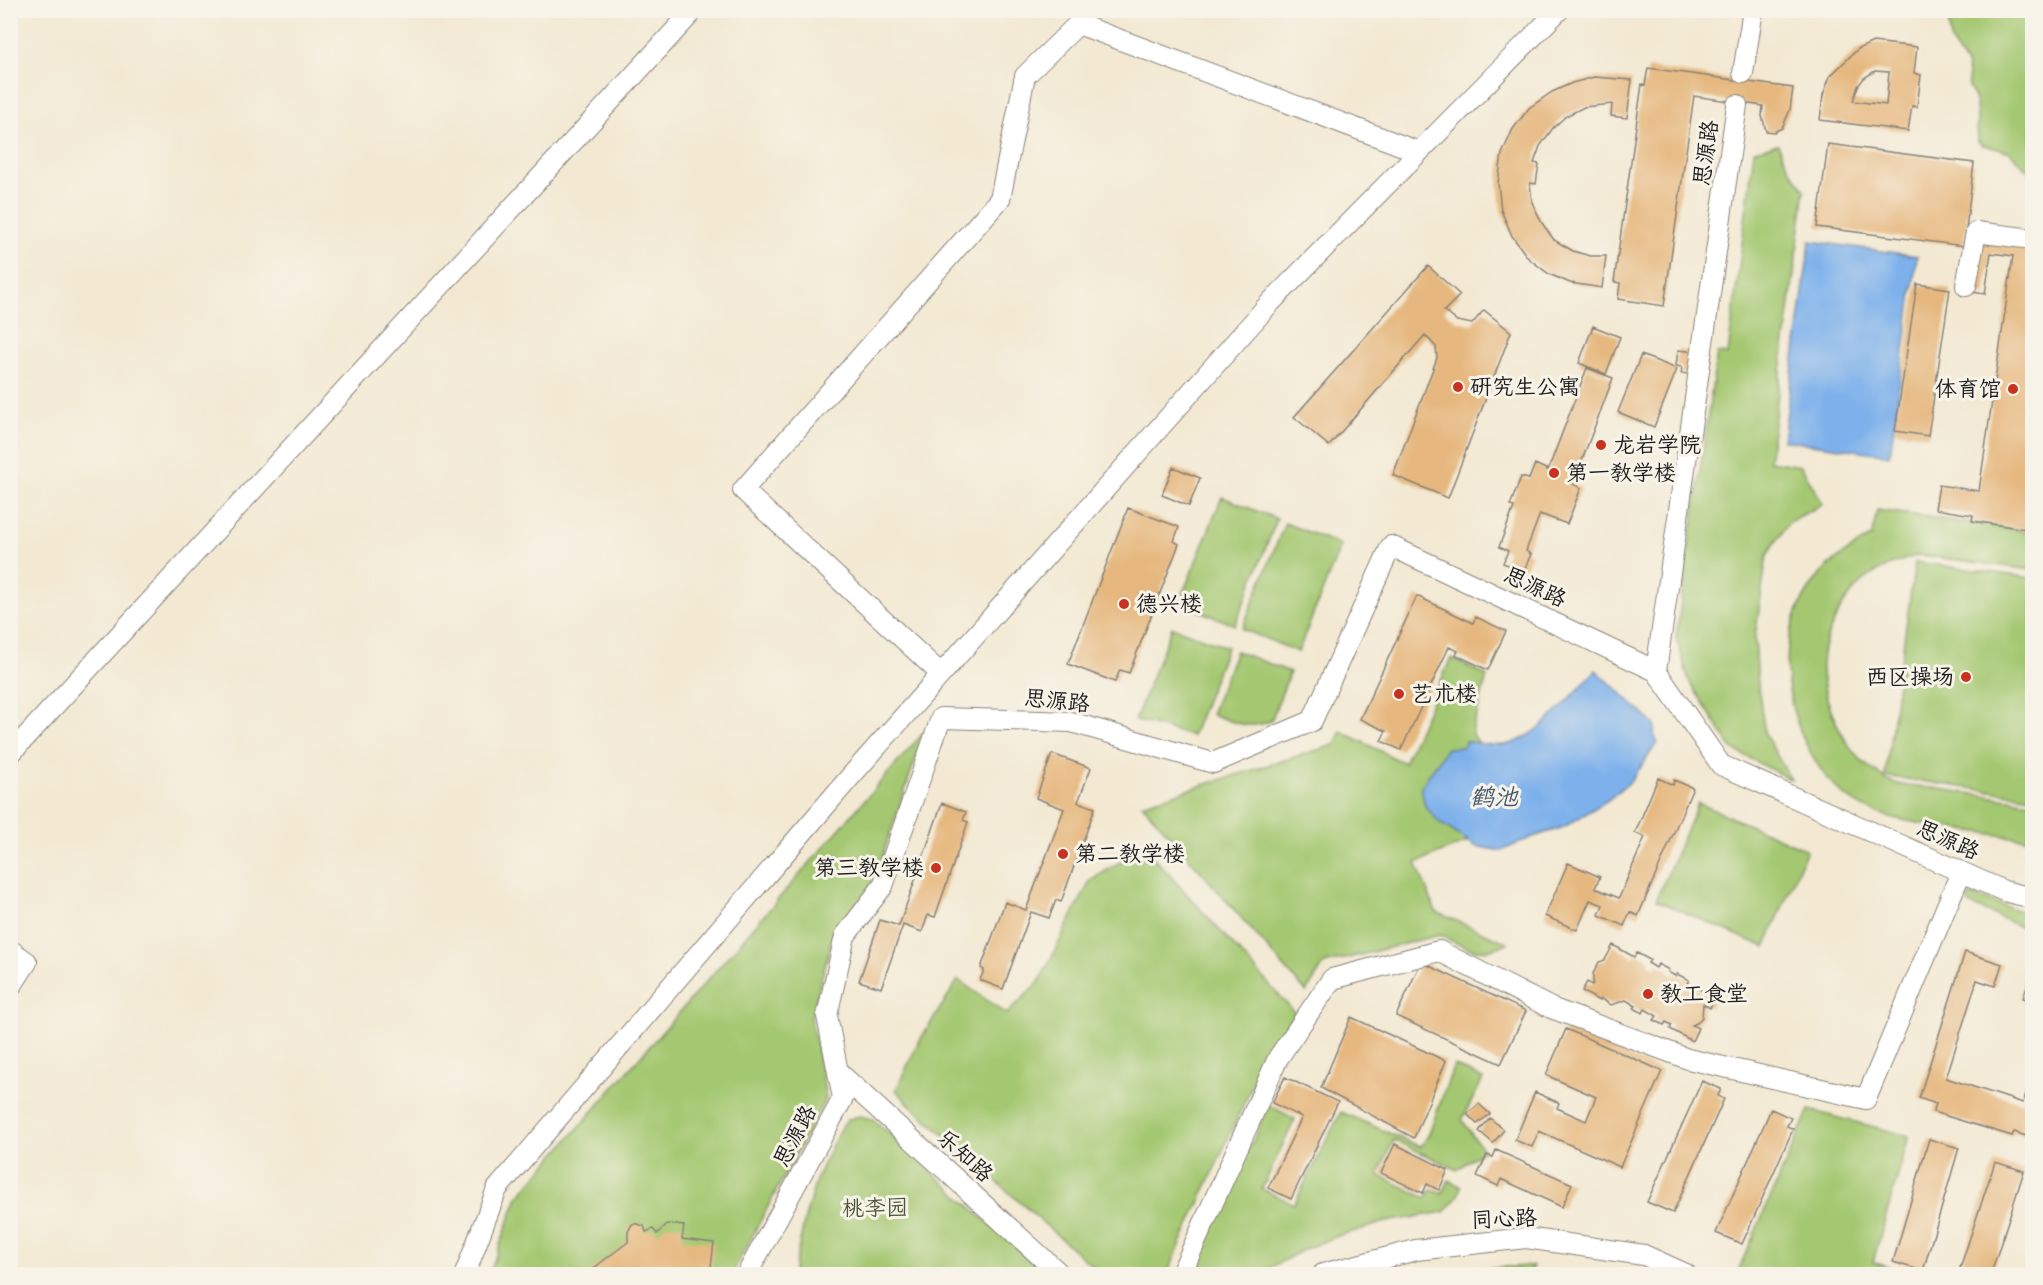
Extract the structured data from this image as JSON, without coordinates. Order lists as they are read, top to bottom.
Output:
{
  "streets": {
    "street": ["思源路", "乐知路", "同心路"]
  },
  "crossings": [
    ["思源路", "乐知路"]
  ],
  "water": ["鹤池"],
  "parks": ["桃李园"],
  "places": [
    "研究生公寓",
    "体育馆",
    "龙岩学院",
    "第一教学楼",
    "德兴楼",
    "西区操场",
    "艺术楼",
    "第二教学楼",
    "第三教学楼",
    "教工食堂"
  ]
}
